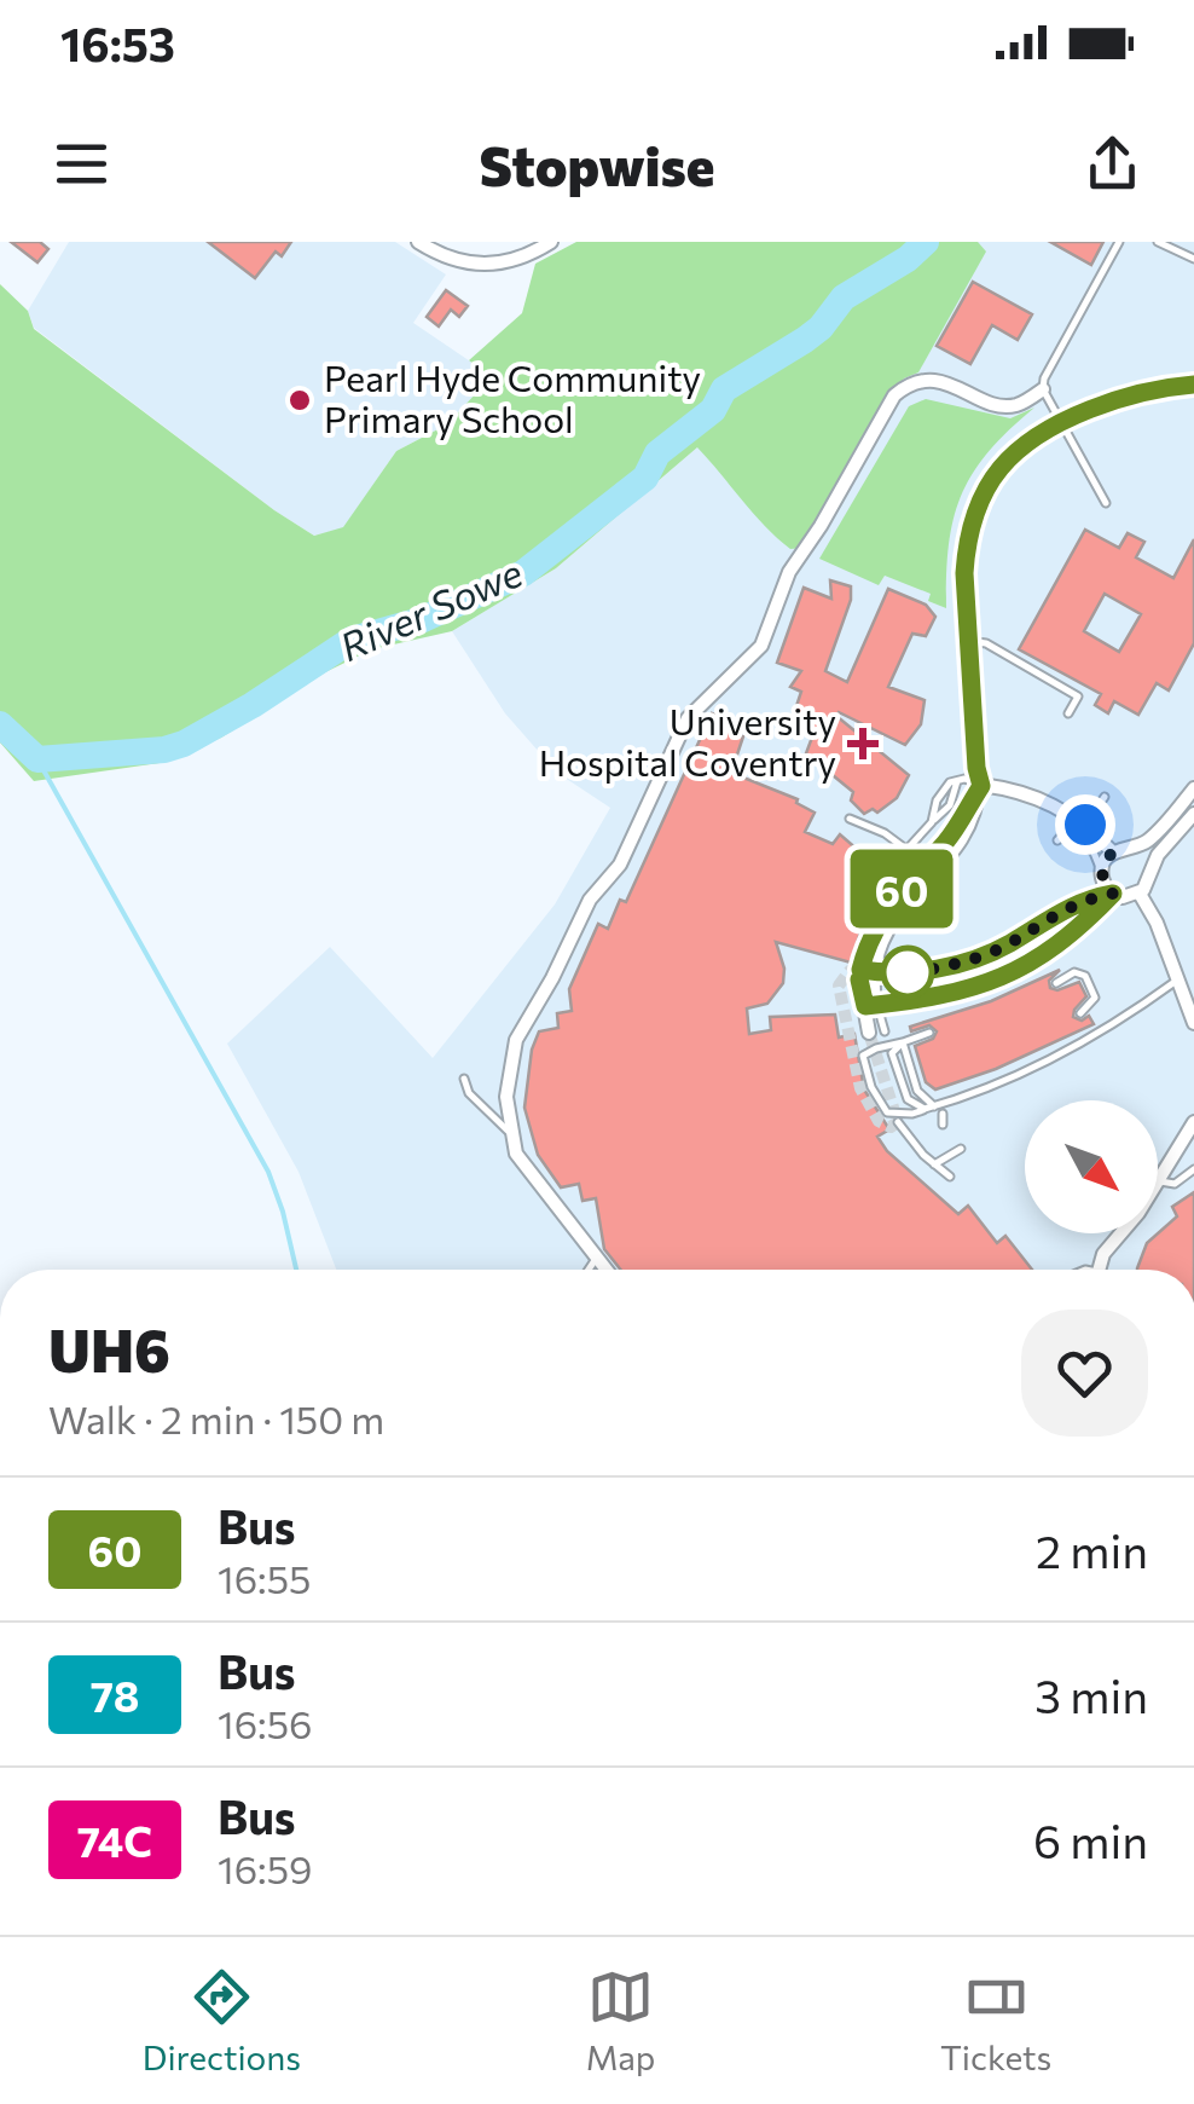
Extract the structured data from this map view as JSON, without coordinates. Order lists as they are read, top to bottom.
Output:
{
  "water": ["River Sowe"],
  "places": {
    "other": ["Pearl Hyde Community Primary School"],
    "health": ["University Hospital Coventry"]
  },
  "lines": ["bus line 60"],
  "north": "bottom right",
  "page": {
    "status": "16:53",
    "header": "Stopwise",
    "on_map": "60",
    "heading": ["UH6", "Walk · 2 min · 150 m"],
    "list": [
      {
        "mark": "60",
        "name": "Bus",
        "note": "16:55",
        "value": "2 min"
      },
      {
        "mark": "78",
        "name": "Bus",
        "note": "16:56",
        "value": "3 min"
      },
      {
        "mark": "74C",
        "name": "Bus",
        "note": "16:59",
        "value": "6 min"
      }
    ],
    "tabs": ["Directions", "Map", "Tickets"]
  }
}
